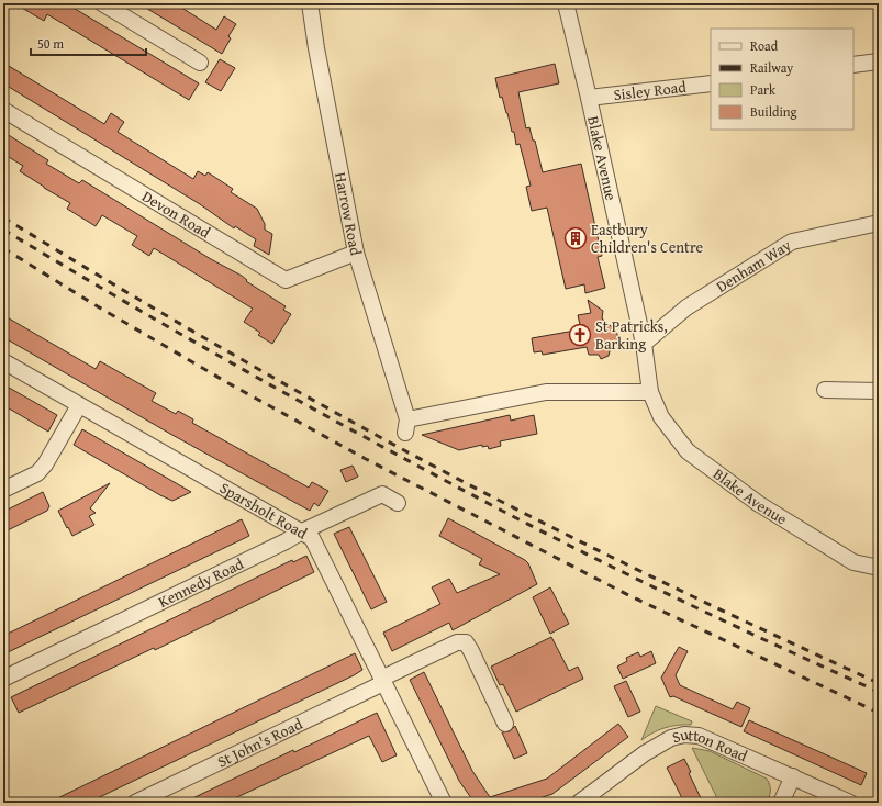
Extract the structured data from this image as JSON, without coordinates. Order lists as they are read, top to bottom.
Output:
{
  "streets": {
    "street": [
      "Sisley Road",
      "Blake Avenue",
      "Devon Road",
      "Harrow Road",
      "Denham Way",
      "Sparsholt Road",
      "Kennedy Road",
      "St John's Road",
      "Sutton Road"
    ]
  },
  "crossings": [
    ["Sisley Road", "Blake Avenue"],
    ["Blake Avenue", "Harrow Road"],
    ["Blake Avenue", "Denham Way"],
    ["Devon Road", "Harrow Road"],
    ["Sparsholt Road", "Kennedy Road"],
    ["Sparsholt Road", "St John's Road"]
  ],
  "places": {
    "building": ["Eastbury Children's Centre"],
    "church": ["St Patricks, Barking"]
  },
  "legend": [
    "Road",
    "Railway",
    "Park",
    "Building"
  ],
  "scale_bar": "50 m"
}
